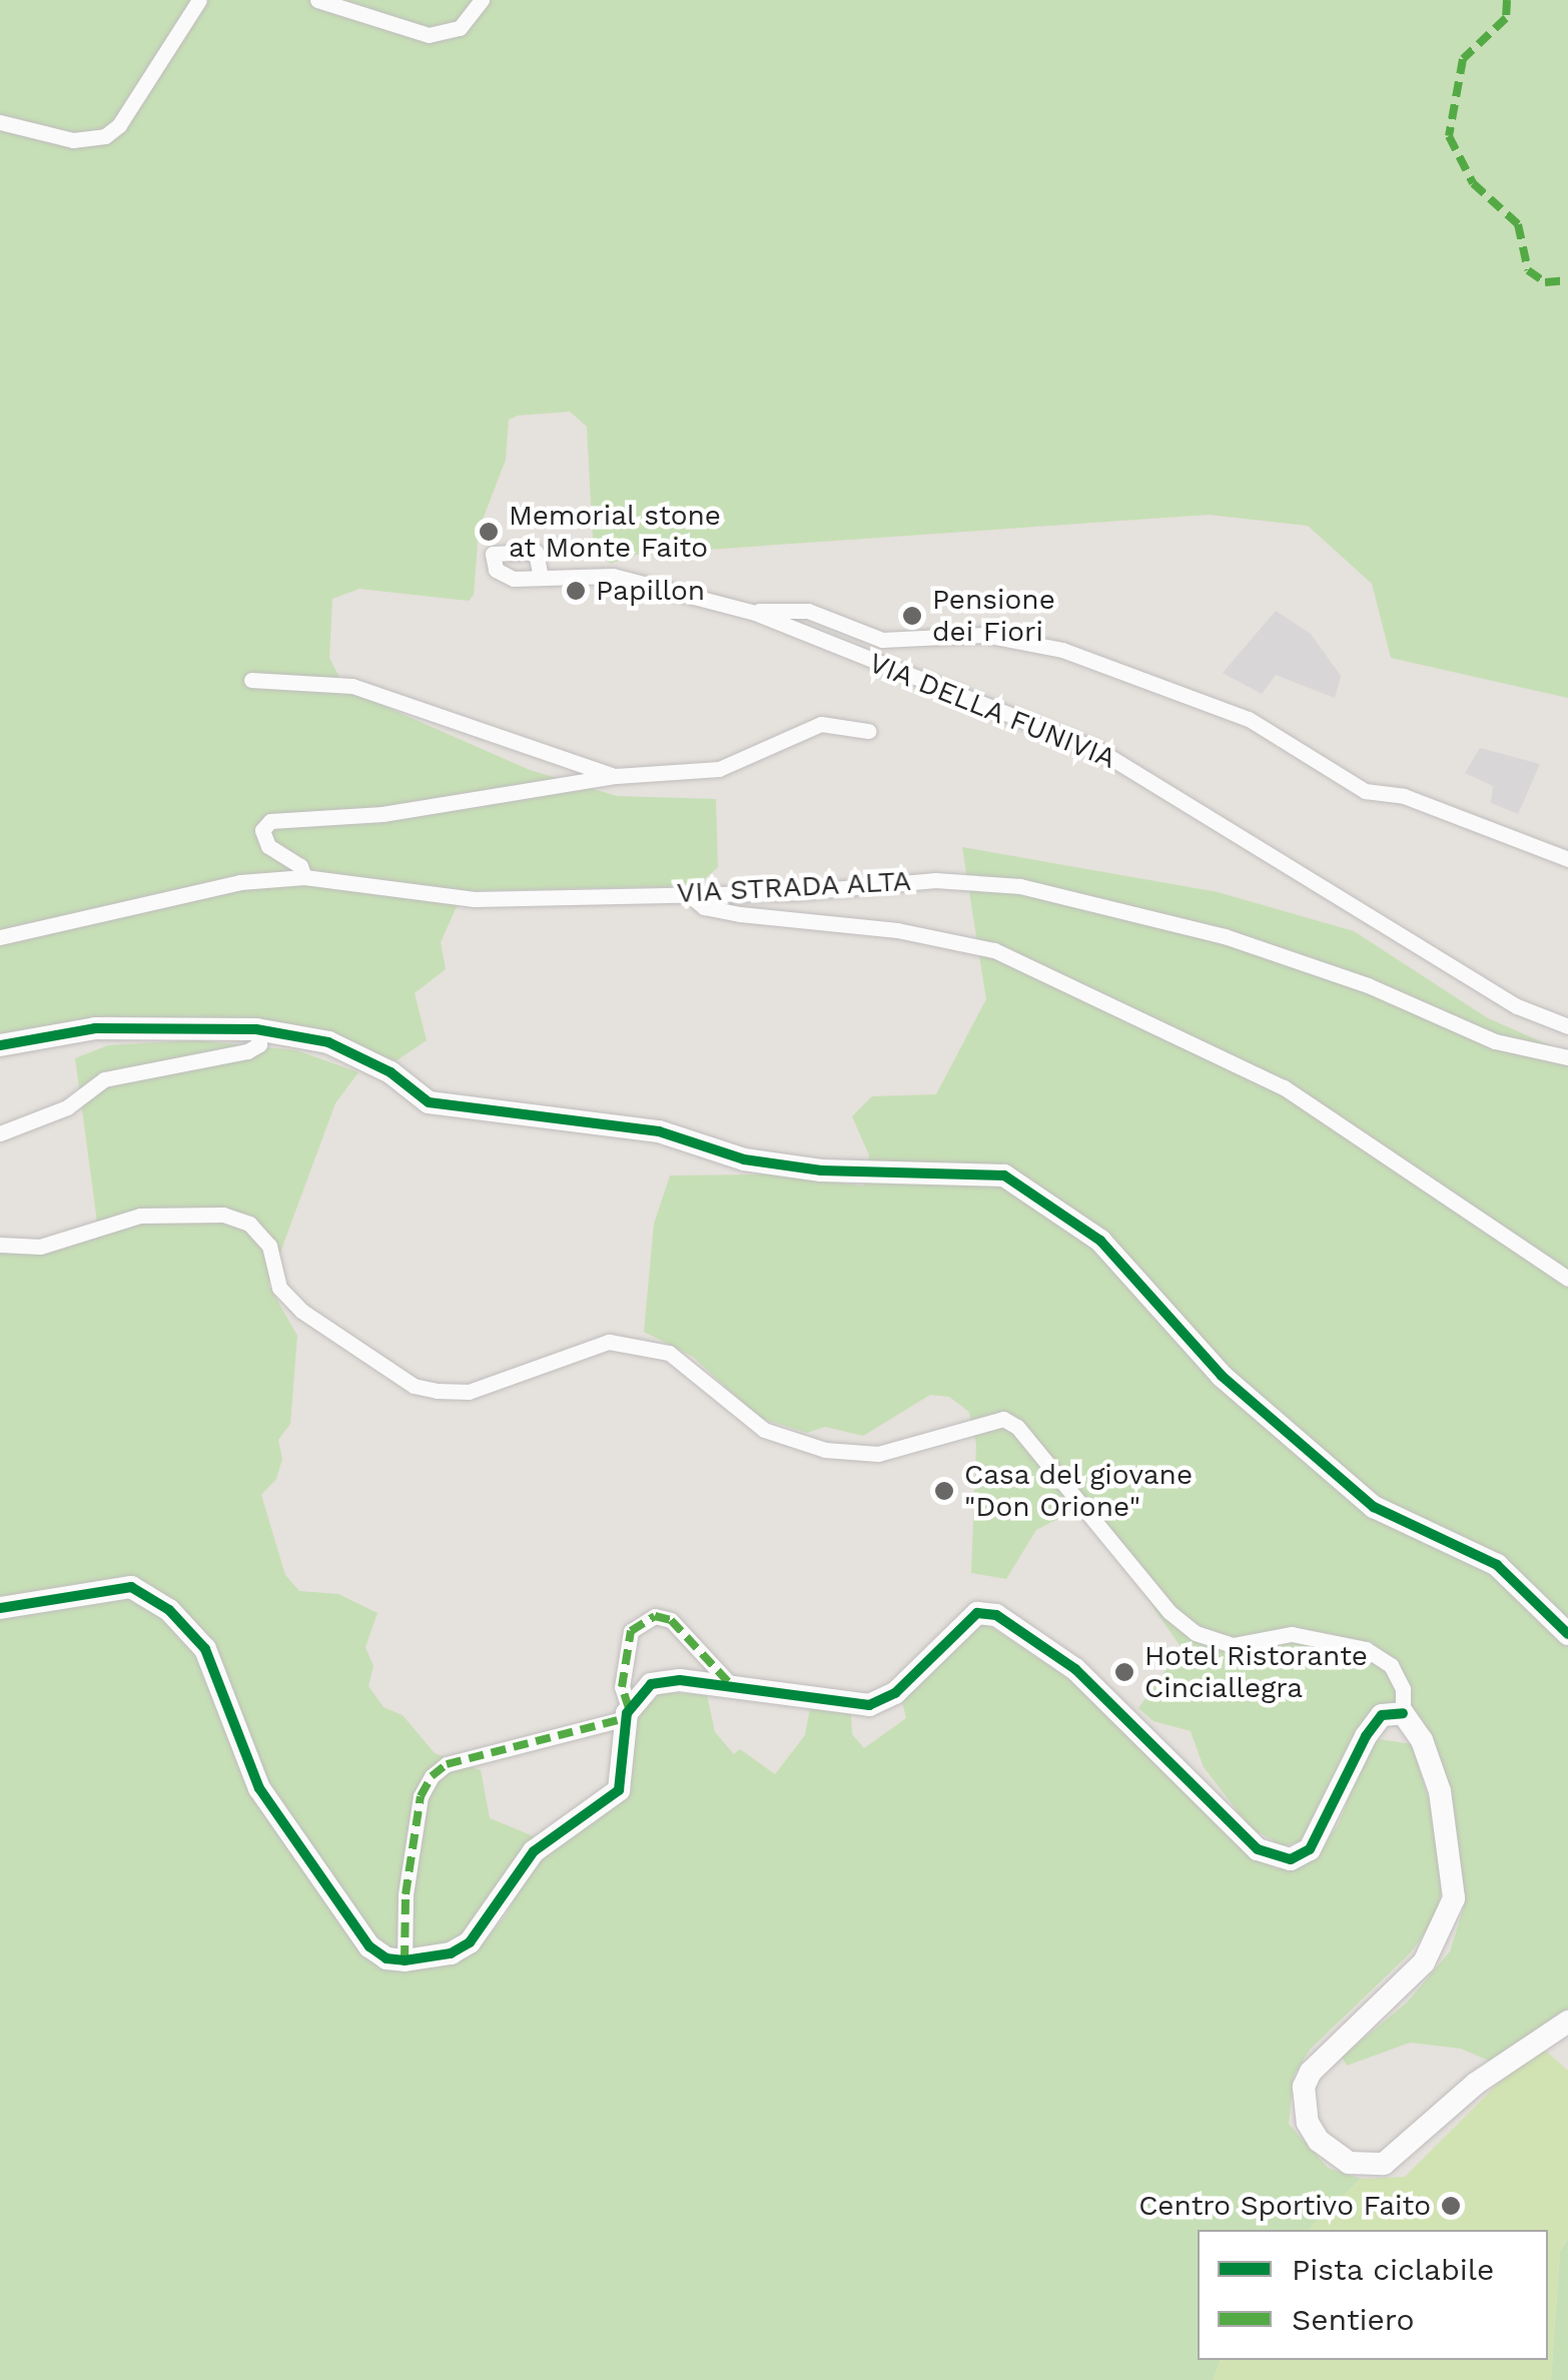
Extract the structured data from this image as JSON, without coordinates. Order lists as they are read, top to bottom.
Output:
{
  "streets": {
    "street": ["VIA DELLA FUNIVIA", "VIA STRADA ALTA"]
  },
  "places": [
    "Memorial stone at Monte Faito",
    "Papillon",
    "Pensione dei Fiori",
    "Casa del giovane \"Don Orione\"",
    "Hotel Ristorante Cinciallegra",
    "Centro Sportivo Faito"
  ],
  "legend": ["Pista ciclabile", "Sentiero"]
}
